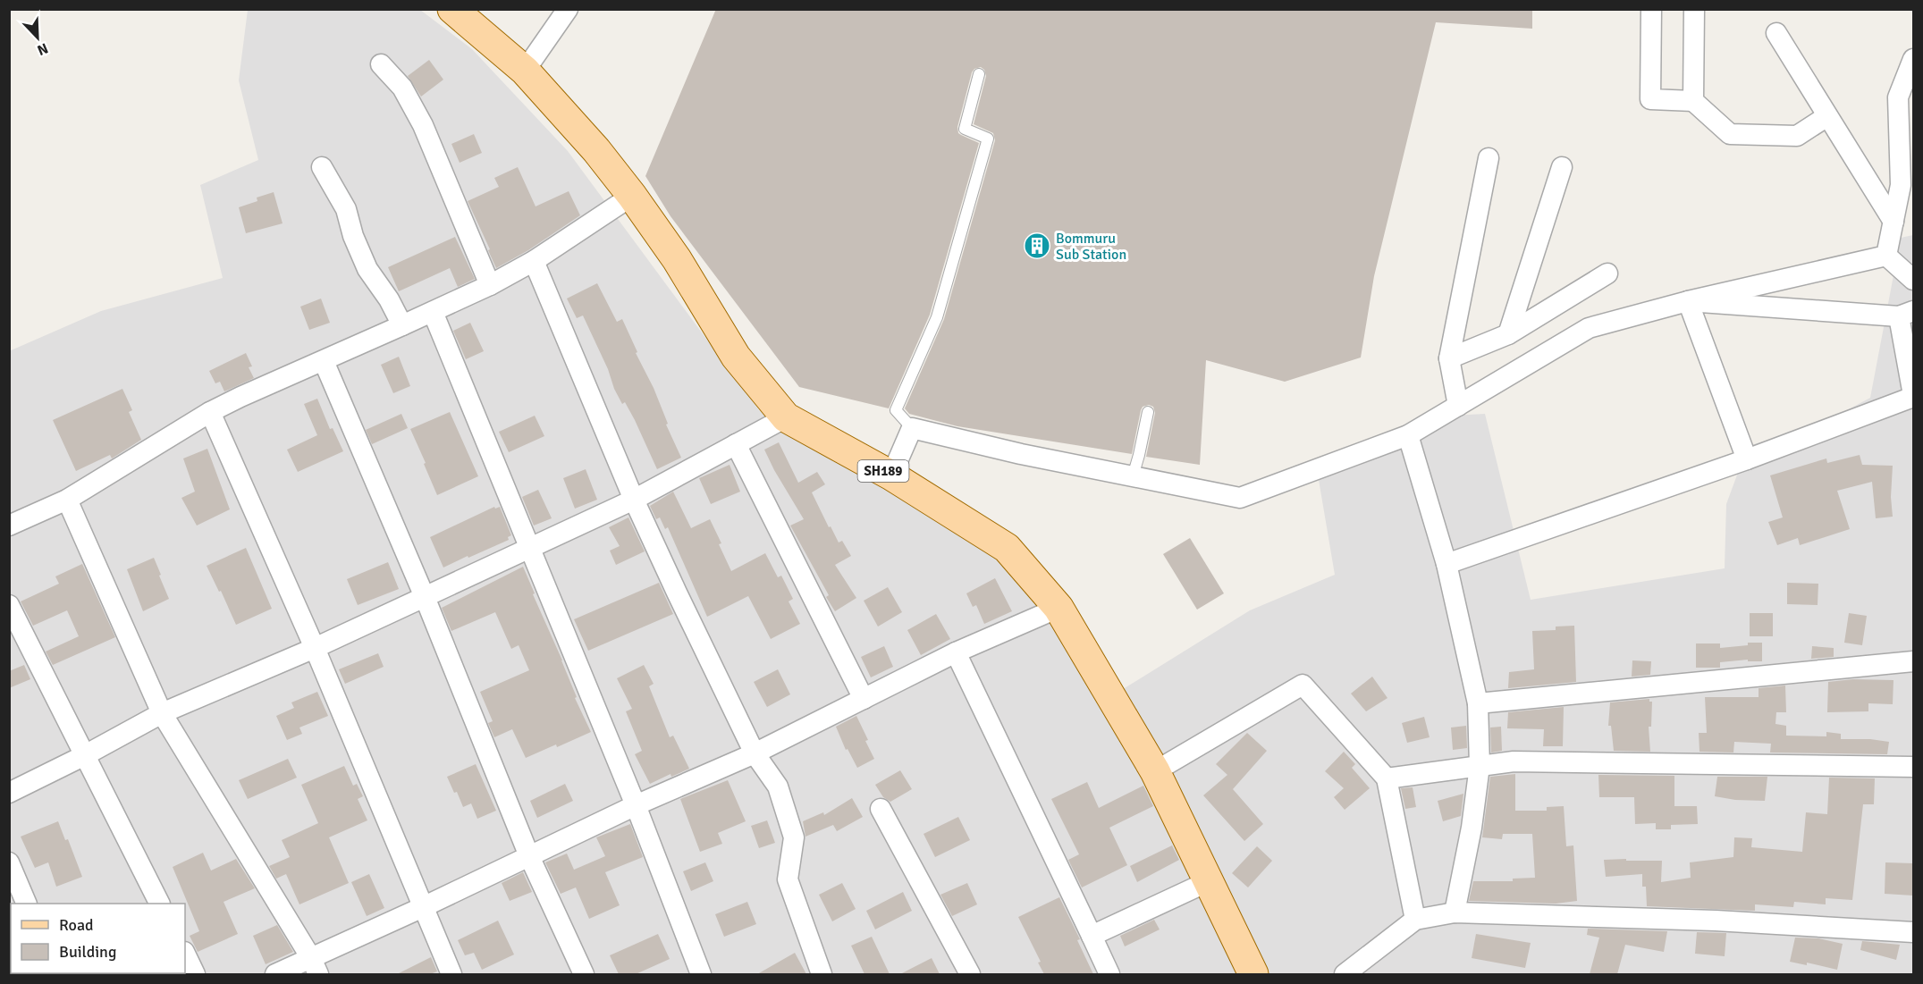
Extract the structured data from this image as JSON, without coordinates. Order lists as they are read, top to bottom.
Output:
{
  "streets": {
    "main road": ["SH189"]
  },
  "places": {
    "building": ["Bommuru Sub Station"]
  },
  "legend": ["Road", "Building"],
  "north": "bottom right"
}
